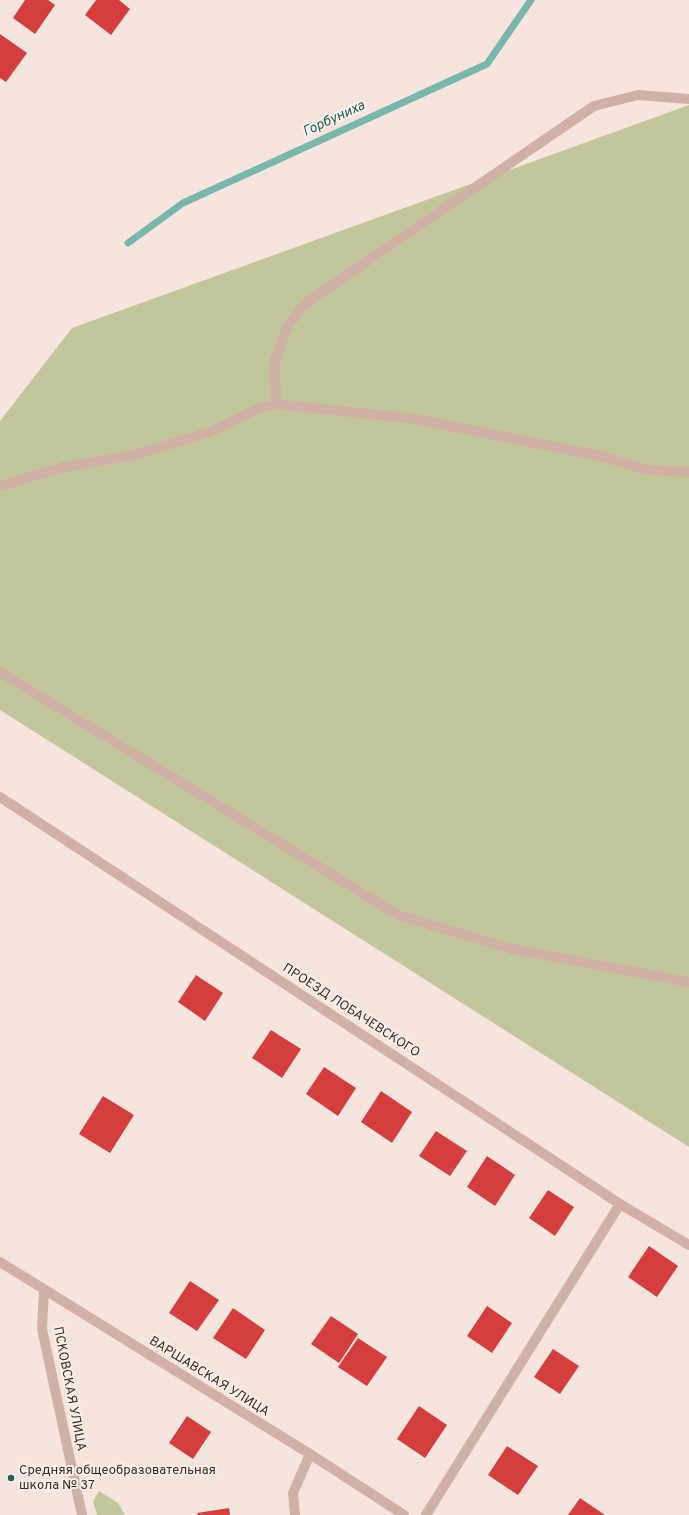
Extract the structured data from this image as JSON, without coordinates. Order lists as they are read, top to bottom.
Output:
{
  "streets": {
    "street": ["ПРОЕЗД ЛОБАЧЕВСКОГО", "ВАРШАВСКАЯ УЛИЦА", "ПСКОВСКАЯ УЛИЦА"]
  },
  "crossings": [
    ["ВАРШАВСКАЯ УЛИЦА", "ПСКОВСКАЯ УЛИЦА"]
  ],
  "water": ["Горбуниха"],
  "places": ["Средняя общеобразовательная школа № 37"]
}
